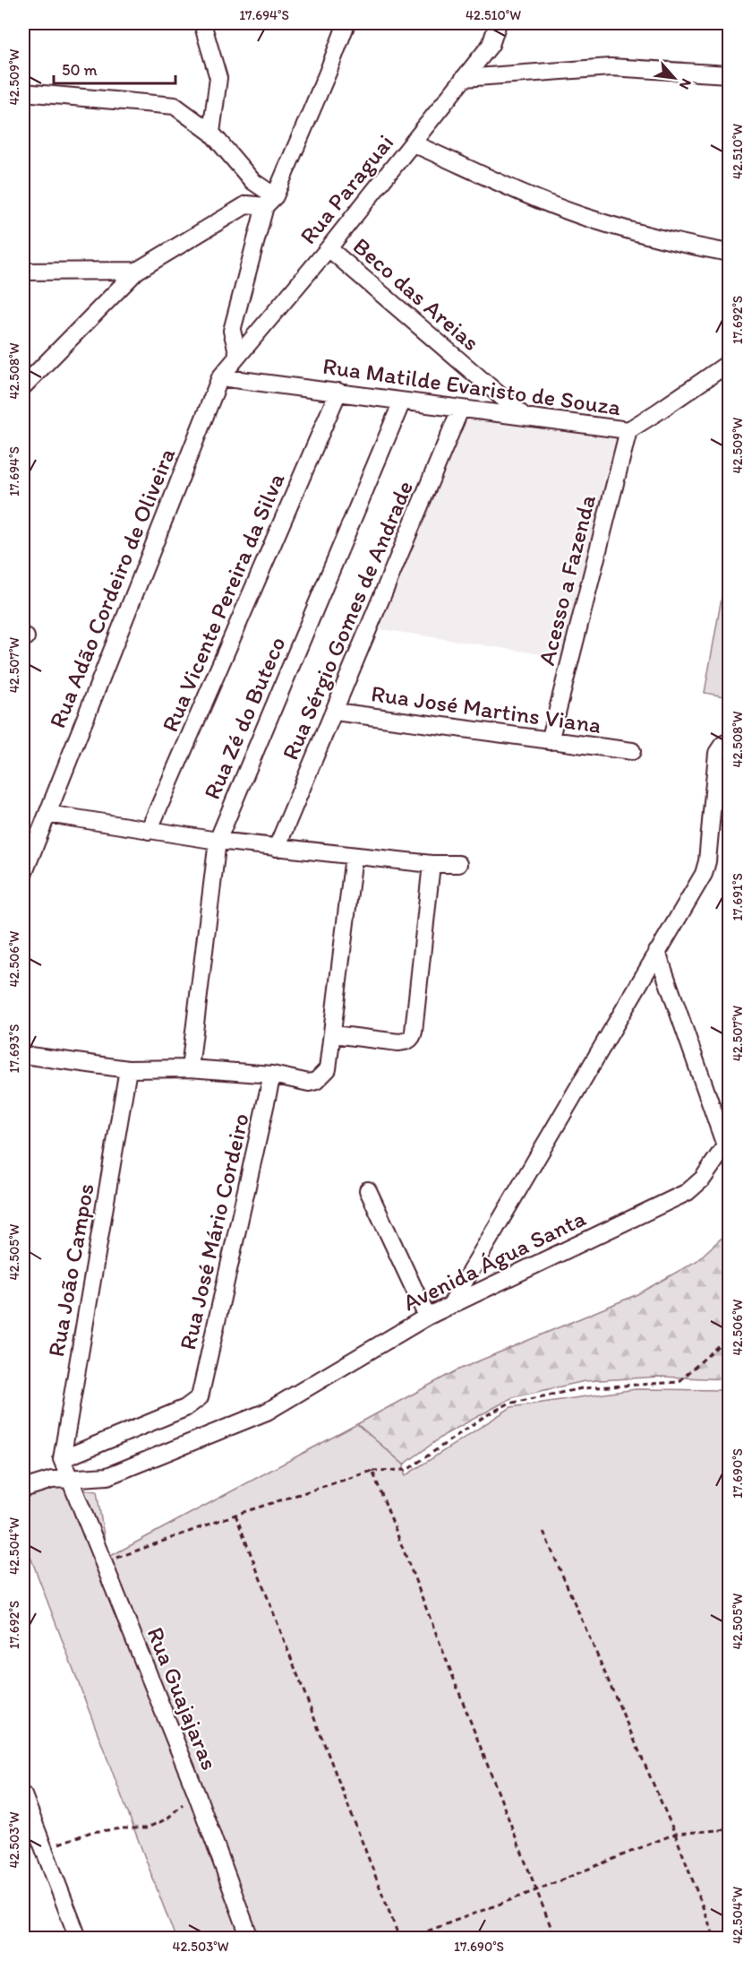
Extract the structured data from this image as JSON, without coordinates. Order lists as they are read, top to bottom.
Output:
{
  "streets": {
    "street": [
      "Rua Paraguai",
      "Beco das Areias",
      "Rua Matilde Evaristo de Souza",
      "Acesso a Fazenda",
      "Rua Adão Cordeiro de Oliveira",
      "Rua Vicente Pereira da Silva",
      "Rua Sérgio Gomes de Andrade",
      "Rua José Martins Viana",
      "Rua Zé do Buteco",
      "Rua José Mário Cordeiro",
      "Avenida Água Santa",
      "Rua João Campos",
      "Rua Guajajaras"
    ]
  },
  "crossings": [
    ["Rua Paraguai", "Beco das Areias"],
    ["Rua Paraguai", "Rua Matilde Evaristo de Souza"],
    ["Rua Paraguai", "Rua Adão Cordeiro de Oliveira"],
    ["Beco das Areias", "Rua Matilde Evaristo de Souza"],
    ["Rua Matilde Evaristo de Souza", "Acesso a Fazenda"],
    ["Rua Matilde Evaristo de Souza", "Rua Adão Cordeiro de Oliveira"],
    ["Rua Matilde Evaristo de Souza", "Rua Vicente Pereira da Silva"],
    ["Rua Matilde Evaristo de Souza", "Rua Sérgio Gomes de Andrade"],
    ["Rua Matilde Evaristo de Souza", "Rua Zé do Buteco"],
    ["Acesso a Fazenda", "Rua José Martins Viana"],
    ["Rua Sérgio Gomes de Andrade", "Rua José Martins Viana"],
    ["Rua José Mário Cordeiro", "Rua João Campos"],
    ["Avenida Água Santa", "Rua Guajajaras"]
  ],
  "scale_bar": "50 m",
  "north": "bottom right",
  "coordinates": [
    "17.694°S",
    "42.510°W",
    "42.509°W",
    "17.692°S",
    "42.508°W",
    "42.507°W",
    "17.691°S",
    "42.506°W",
    "17.693°S",
    "42.505°W",
    "17.690°S",
    "42.504°W",
    "42.503°W"
  ]
}
